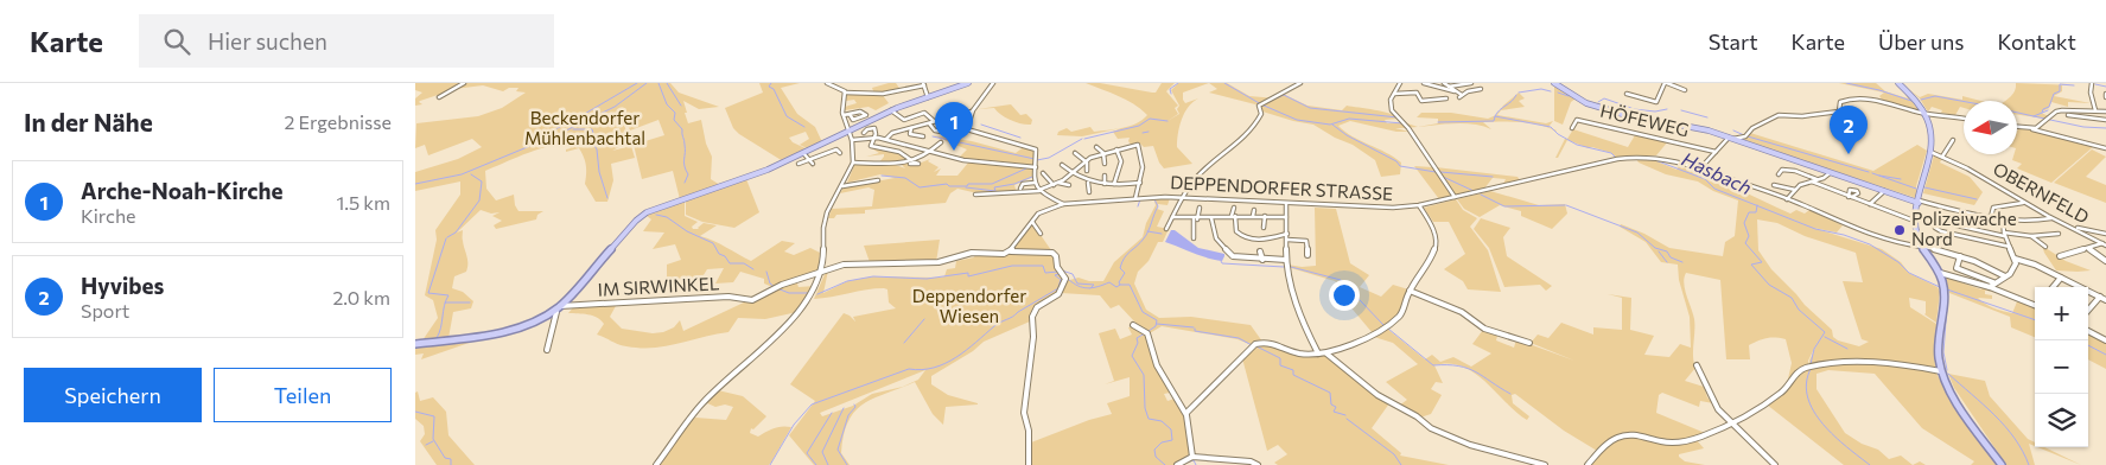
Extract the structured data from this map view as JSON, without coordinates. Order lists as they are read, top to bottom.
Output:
{
  "streets": {
    "street": [
      "HÖFEWEG",
      "DEPPENDORFER STRASSE",
      "OBERNFELD",
      "IM SIRWINKEL"
    ]
  },
  "water": ["Hasbach"],
  "parks": ["Beckendorfer Mühlenbachtal", "Deppendorfer Wiesen"],
  "places": ["Polizeiwache Nord"],
  "north": "left",
  "page": {
    "header": "Karte",
    "search": "Hier suchen",
    "nav": [
      "Start",
      "Karte",
      "Über uns",
      "Kontakt"
    ],
    "heading": ["In der Nähe", "2 Ergebnisse"],
    "pins": ["1", "2"],
    "list": [
      {
        "mark": "1",
        "name": "Arche-Noah-Kirche",
        "note": "Kirche",
        "value": "1.5 km"
      },
      {
        "mark": "2",
        "name": "Hyvibes",
        "note": "Sport",
        "value": "2.0 km"
      }
    ],
    "map_buttons": ["+", "−"],
    "buttons": ["Speichern", "Teilen"]
  }
}
